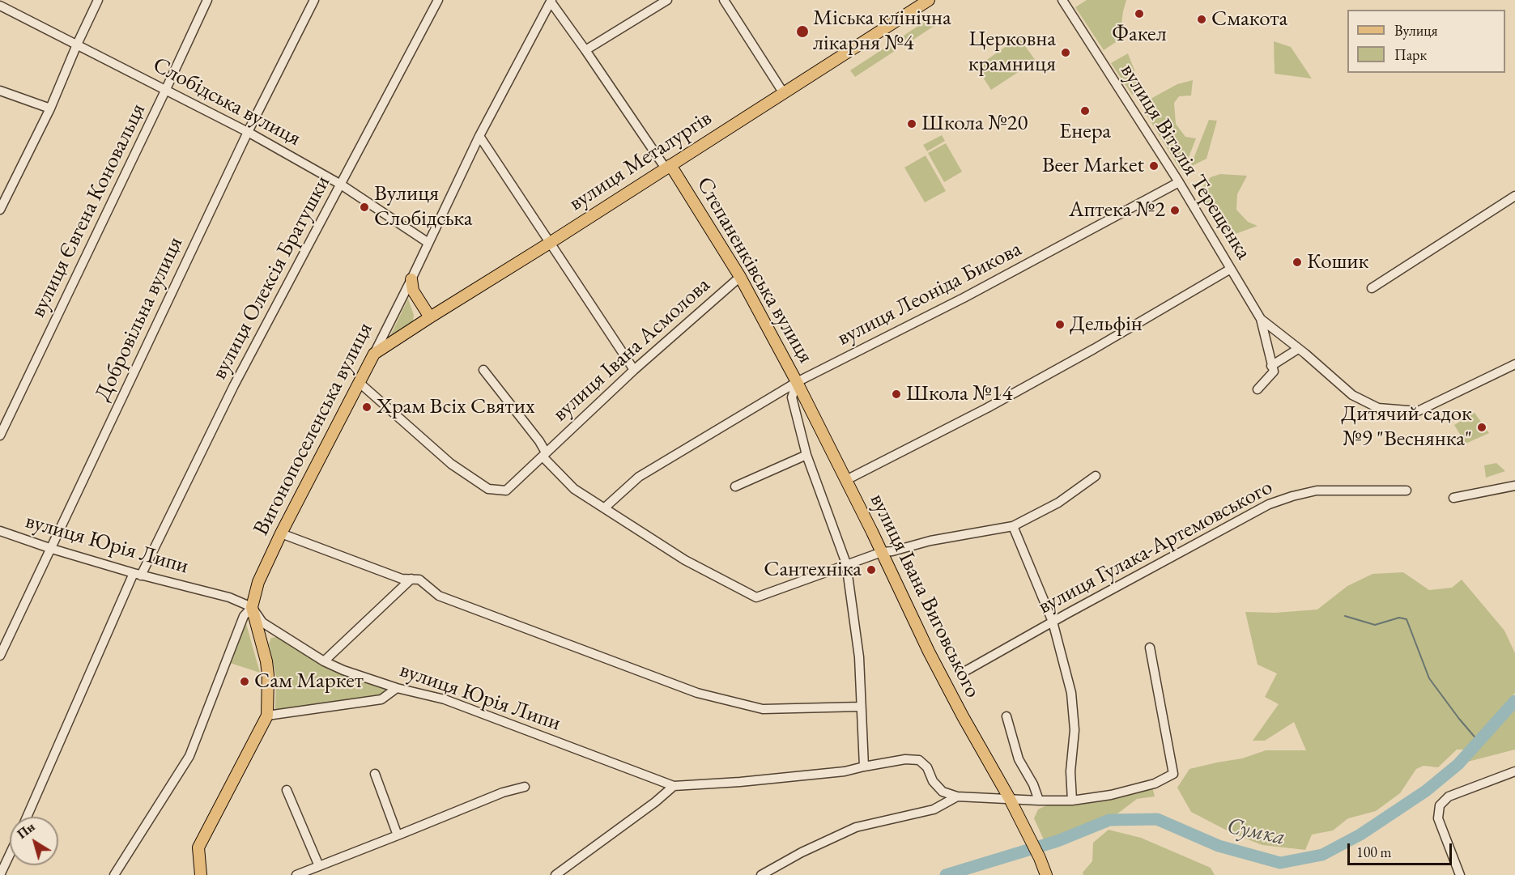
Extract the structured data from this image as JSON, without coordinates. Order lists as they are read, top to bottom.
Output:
{
  "streets": {
    "main road": [
      "вулиця Металургів",
      "Степаненківська вулиця",
      "Вигонопоселенська вулиця",
      "вулиця Івана Виговського"
    ],
    "street": [
      "Слобідська вулиця",
      "вулиця Віталія Терещенка",
      "вулиця Євгена Коновальця",
      "вулиця Олексія Братушки",
      "вулиця Леоніда Бикова",
      "Добровільна вулиця",
      "вулиця Івана Асмолова",
      "вулиця Юрія Липи",
      "вулиця Гулака-Артемовського"
    ]
  },
  "crossings": [
    ["Слобідська вулиця", "вулиця Євгена Коновальця"],
    ["Слобідська вулиця", "вулиця Олексія Братушки"],
    ["Слобідська вулиця", "Добровільна вулиця"],
    ["Слобідська вулиця", "Вигонопоселенська вулиця"],
    ["вулиця Металургів", "Степаненківська вулиця"],
    ["вулиця Металургів", "Вигонопоселенська вулиця"],
    ["вулиця Віталія Терещенка", "вулиця Леоніда Бикова"],
    ["Степаненківська вулиця", "вулиця Леоніда Бикова"],
    ["Степаненківська вулиця", "вулиця Івана Асмолова"],
    ["Степаненківська вулиця", "Вигонопоселенська вулиця"],
    ["Степаненківська вулиця", "вулиця Юрія Липи"],
    ["Степаненківська вулиця", "вулиця Івана Виговського"],
    ["вулиця Олексія Братушки", "вулиця Юрія Липи"],
    ["вулиця Леоніда Бикова", "вулиця Івана Виговського"],
    ["Добровільна вулиця", "вулиця Юрія Липи"],
    ["вулиця Івана Асмолова", "Вигонопоселенська вулиця"],
    ["Вигонопоселенська вулиця", "вулиця Юрія Липи"]
  ],
  "water": ["Сумка"],
  "places": [
    "Факел",
    "Смакота",
    "Міська клінічна лікарня №4",
    "Церковна крамниця",
    "Енера",
    "Школа №20",
    "Beer Market",
    "Вулиця Слобідська",
    "Аптека №2",
    "Кошик",
    "Дельфін",
    "Школа №14",
    "Храм Всіх Святих",
    "Дитячий садок №9 \"Веснянка\"",
    "Сантехніка",
    "Сам Маркет"
  ],
  "legend": ["Вулиця", "Парк"],
  "scale_bar": "100 m",
  "north": "top left"
}
